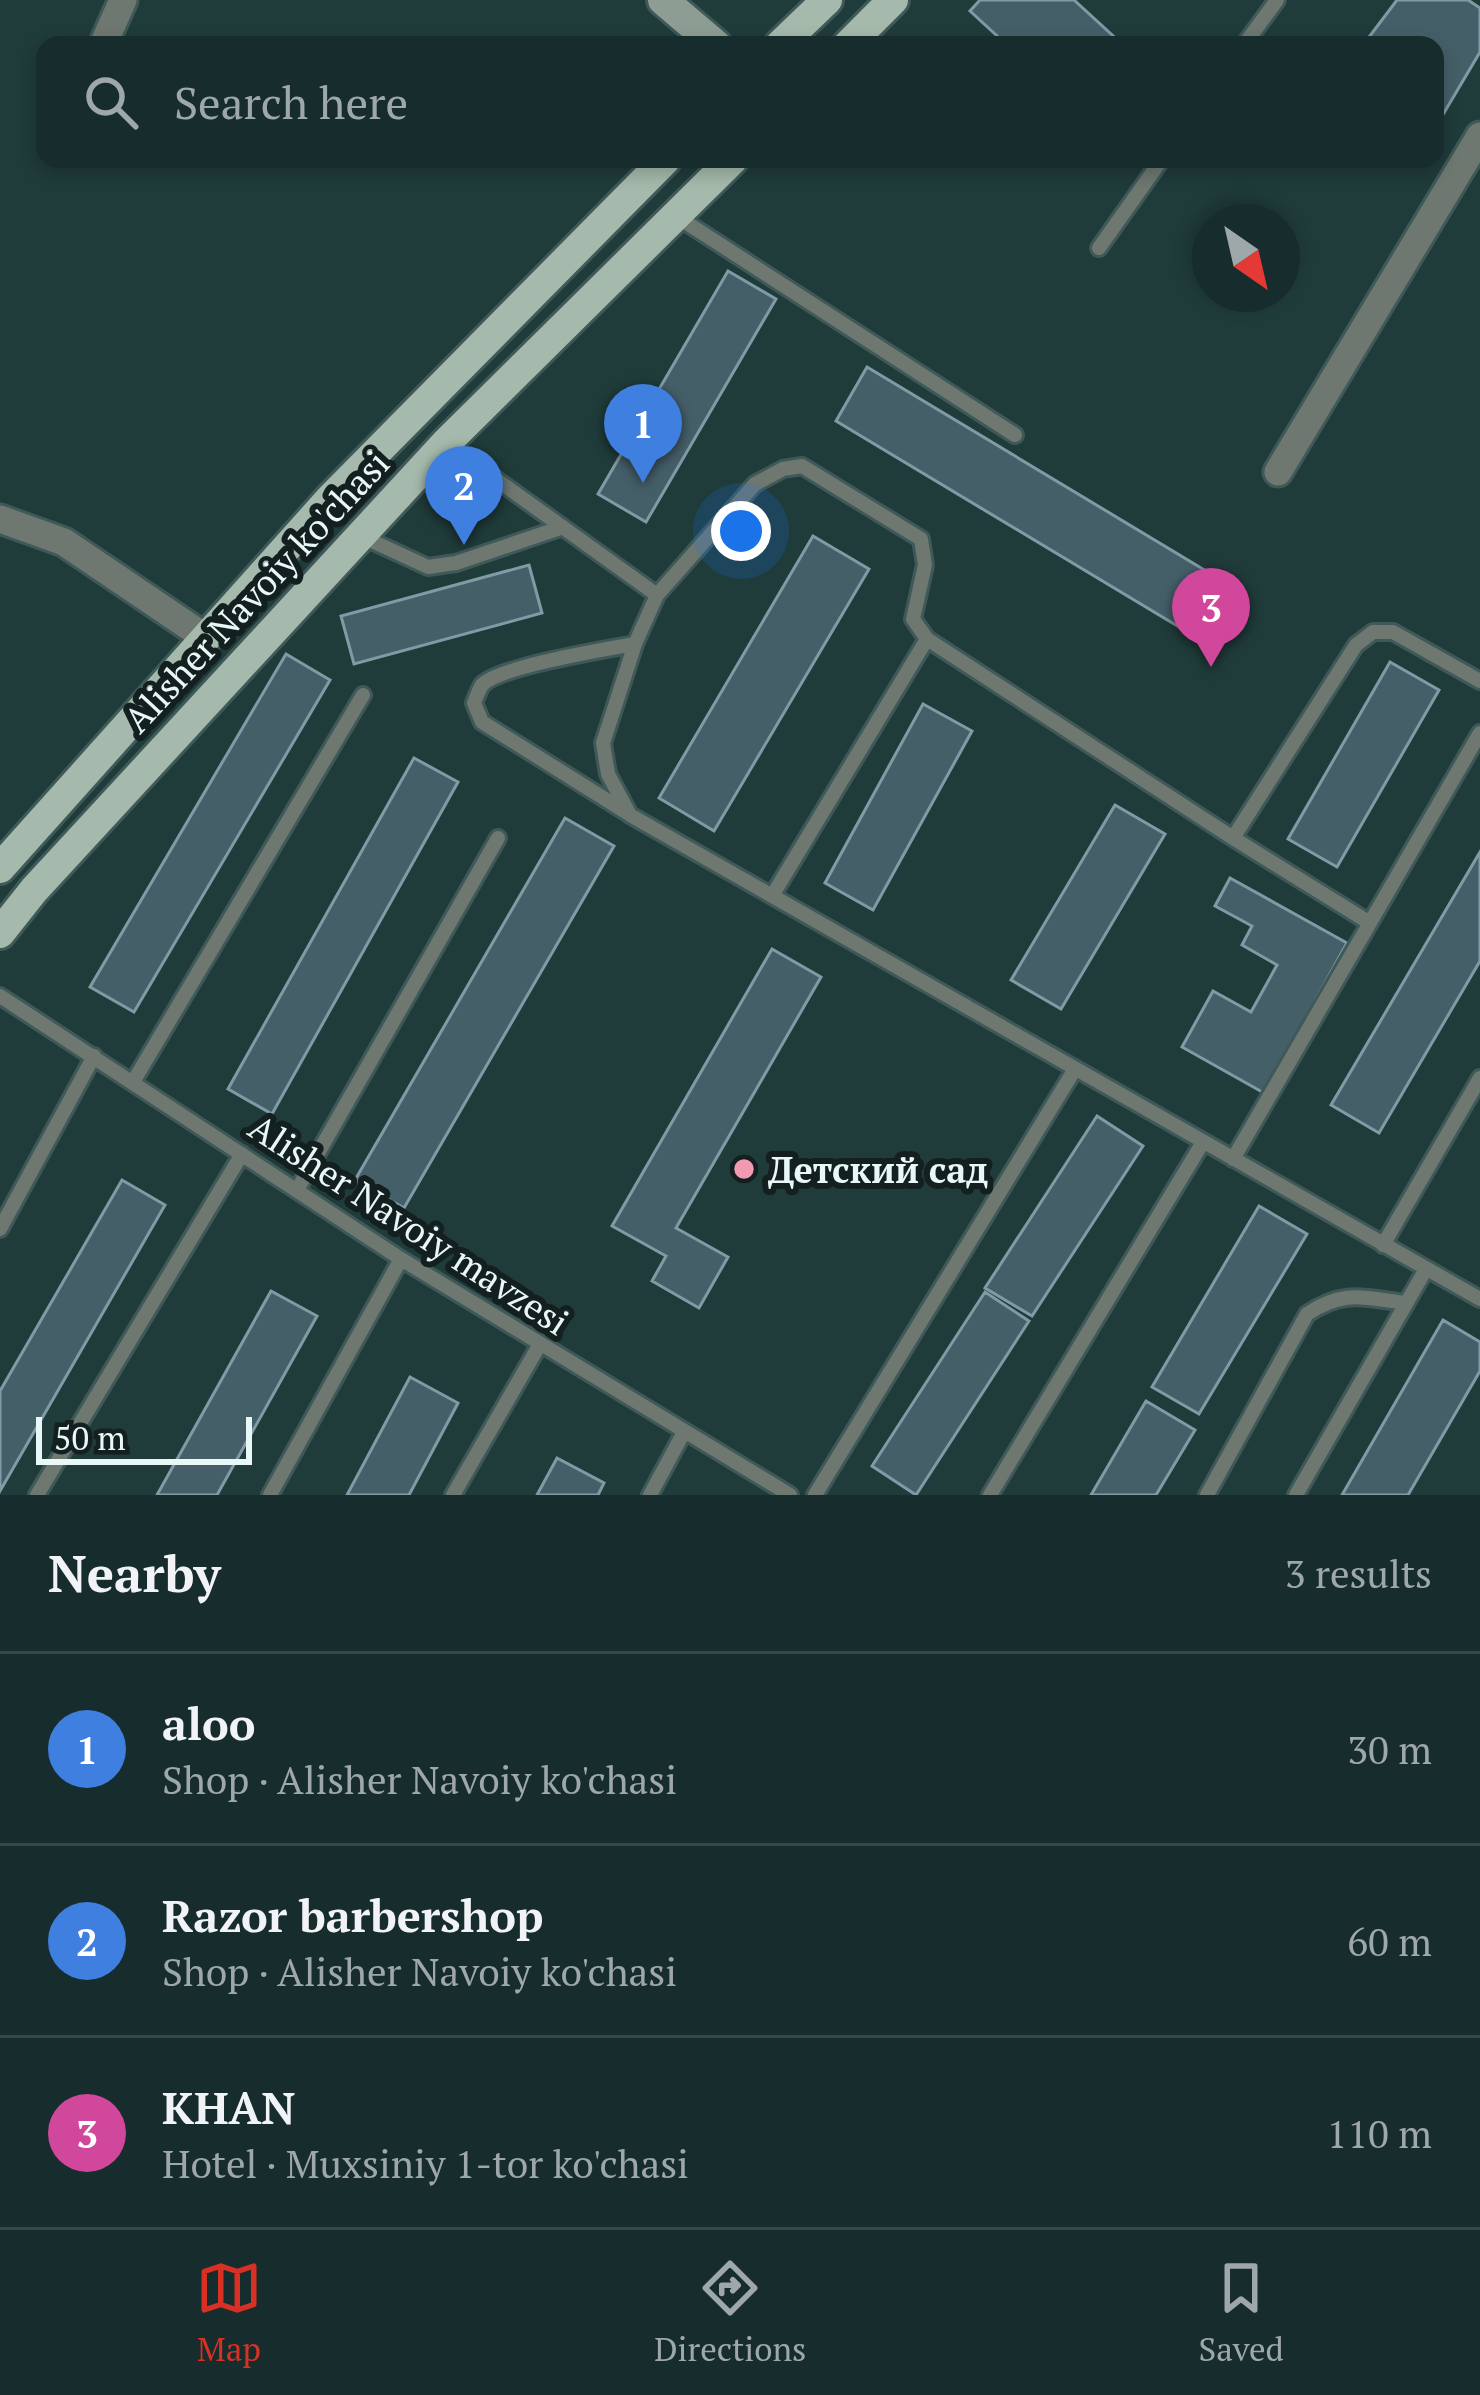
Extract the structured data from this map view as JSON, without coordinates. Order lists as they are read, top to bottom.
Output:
{
  "streets": {
    "main road": ["Alisher Navoiy ko'chasi"],
    "lane": ["Alisher Navoiy mavzesi"]
  },
  "places": ["Детский сад"],
  "scale_bar": "50 m",
  "north": "bottom right",
  "page": {
    "search": "Search here",
    "pins": ["1", "2", "3"],
    "scale": "50 m",
    "heading": ["Nearby", "3 results"],
    "list": [
      {
        "mark": "1",
        "name": "aloo",
        "note": "Shop · Alisher Navoiy ko'chasi",
        "value": "30 m"
      },
      {
        "mark": "2",
        "name": "Razor barbershop",
        "note": "Shop · Alisher Navoiy ko'chasi",
        "value": "60 m"
      },
      {
        "mark": "3",
        "name": "KHAN",
        "note": "Hotel · Muxsiniy 1-tor ko'chasi",
        "value": "110 m"
      }
    ],
    "nav": ["Map", "Directions", "Saved"]
  }
}
